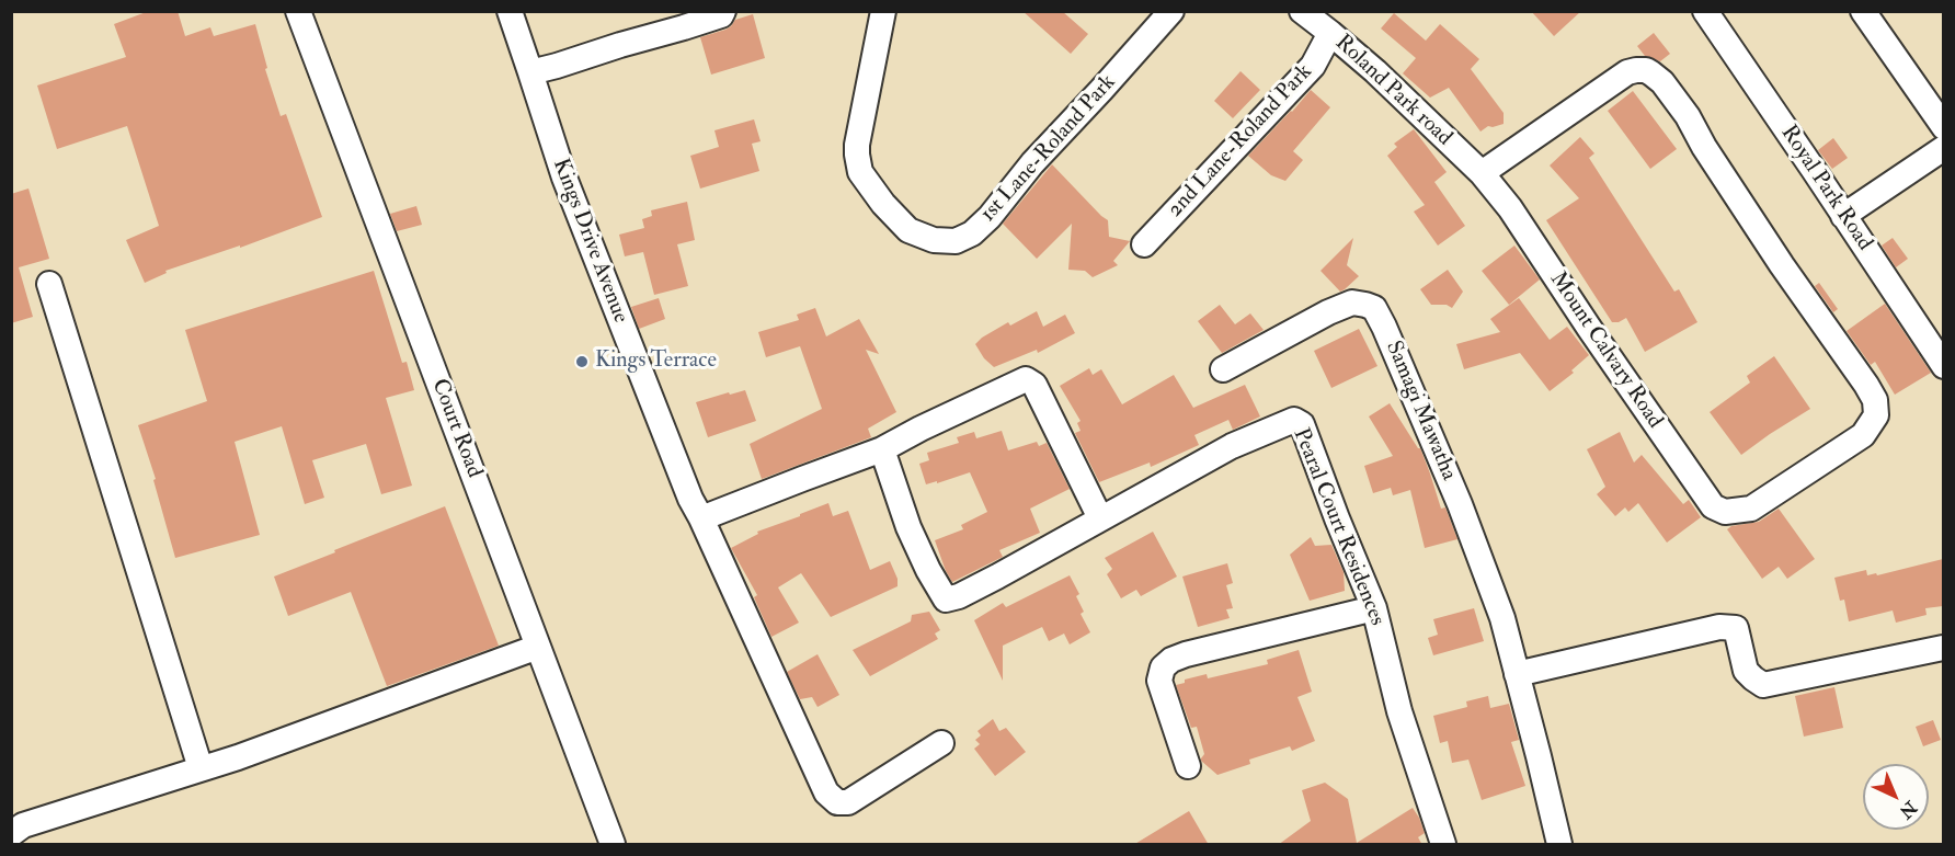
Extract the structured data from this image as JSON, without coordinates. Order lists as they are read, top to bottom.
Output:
{
  "streets": {
    "street": [
      "Roland Park road",
      "2nd Lane-Roland Park",
      "1st Lane-Roland Park",
      "Royal Park Road",
      "Kings Drive Avenue",
      "Mount Calvary Road",
      "Samagi Mawatha",
      "Court Road",
      "Pearal Court Residences"
    ]
  },
  "crossings": [
    ["Roland Park road", "2nd Lane-Roland Park"],
    ["Roland Park road", "Mount Calvary Road"]
  ],
  "places": ["Kings Terrace"],
  "north": "bottom right"
}
